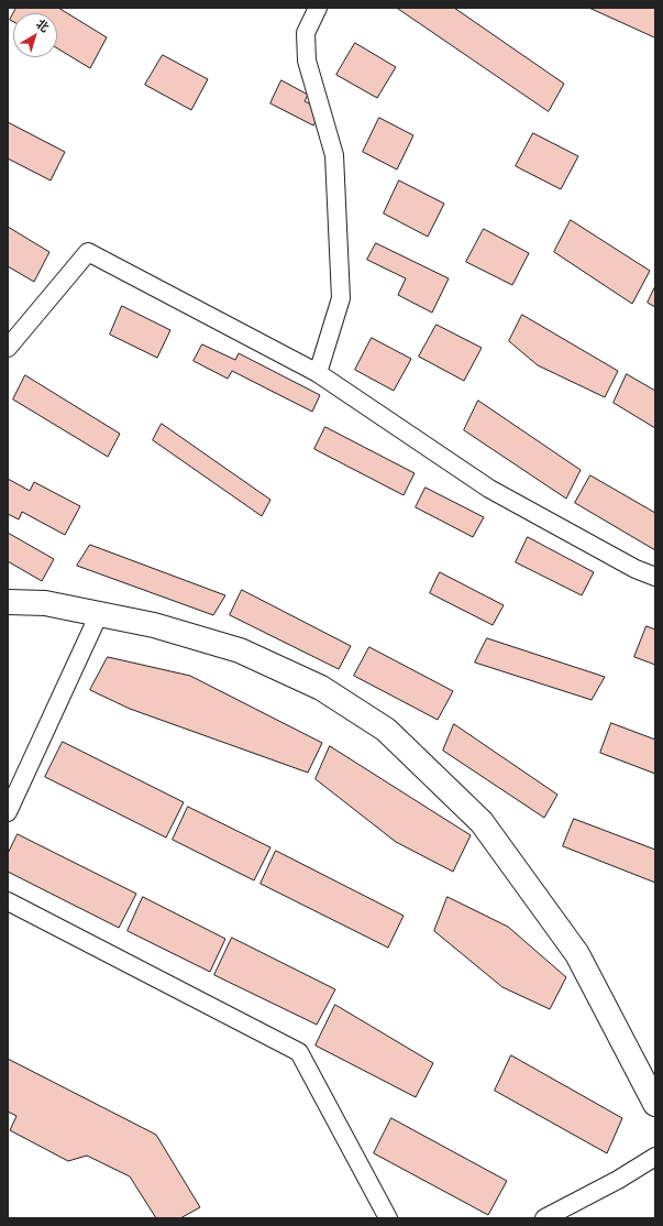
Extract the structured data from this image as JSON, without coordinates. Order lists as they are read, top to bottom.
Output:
{
  "north": "top right"
}
